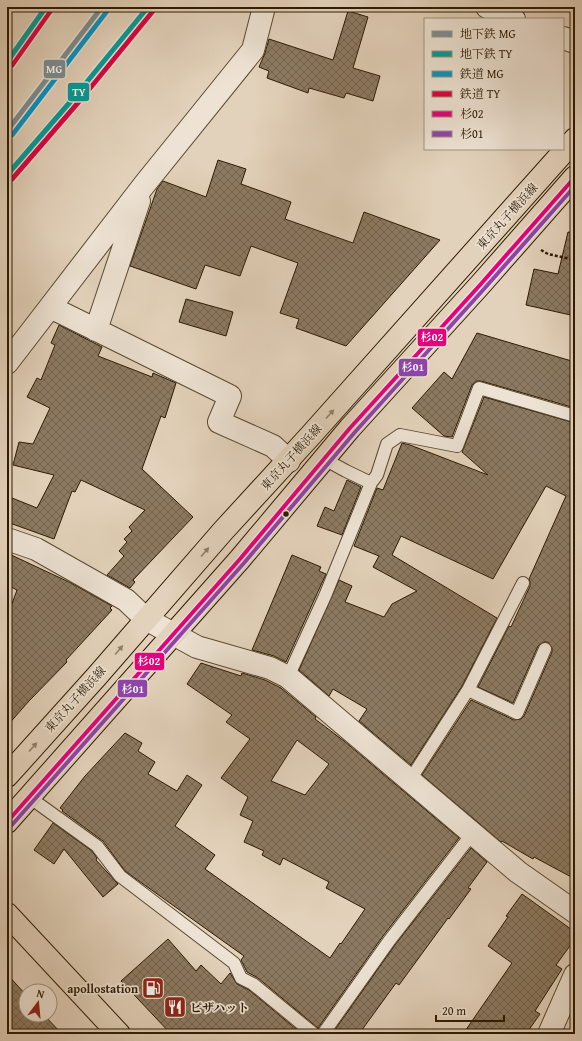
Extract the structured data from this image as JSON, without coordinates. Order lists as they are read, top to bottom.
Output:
{
  "streets": {
    "main road": ["東京丸子横浜線"]
  },
  "places": {
    "fuel station": ["apollostation"],
    "restaurant": ["ピザハット"]
  },
  "lines": [
    "metro line MG",
    "metro line TY",
    "rail line TY",
    "rail line MG",
    "transit line 杉02",
    "transit line 杉01"
  ],
  "legend": [
    "地下鉄 MG",
    "地下鉄 TY",
    "鉄道 MG",
    "鉄道 TY",
    "杉02",
    "杉01"
  ],
  "scale_bar": "20 m",
  "north": "top"
}
